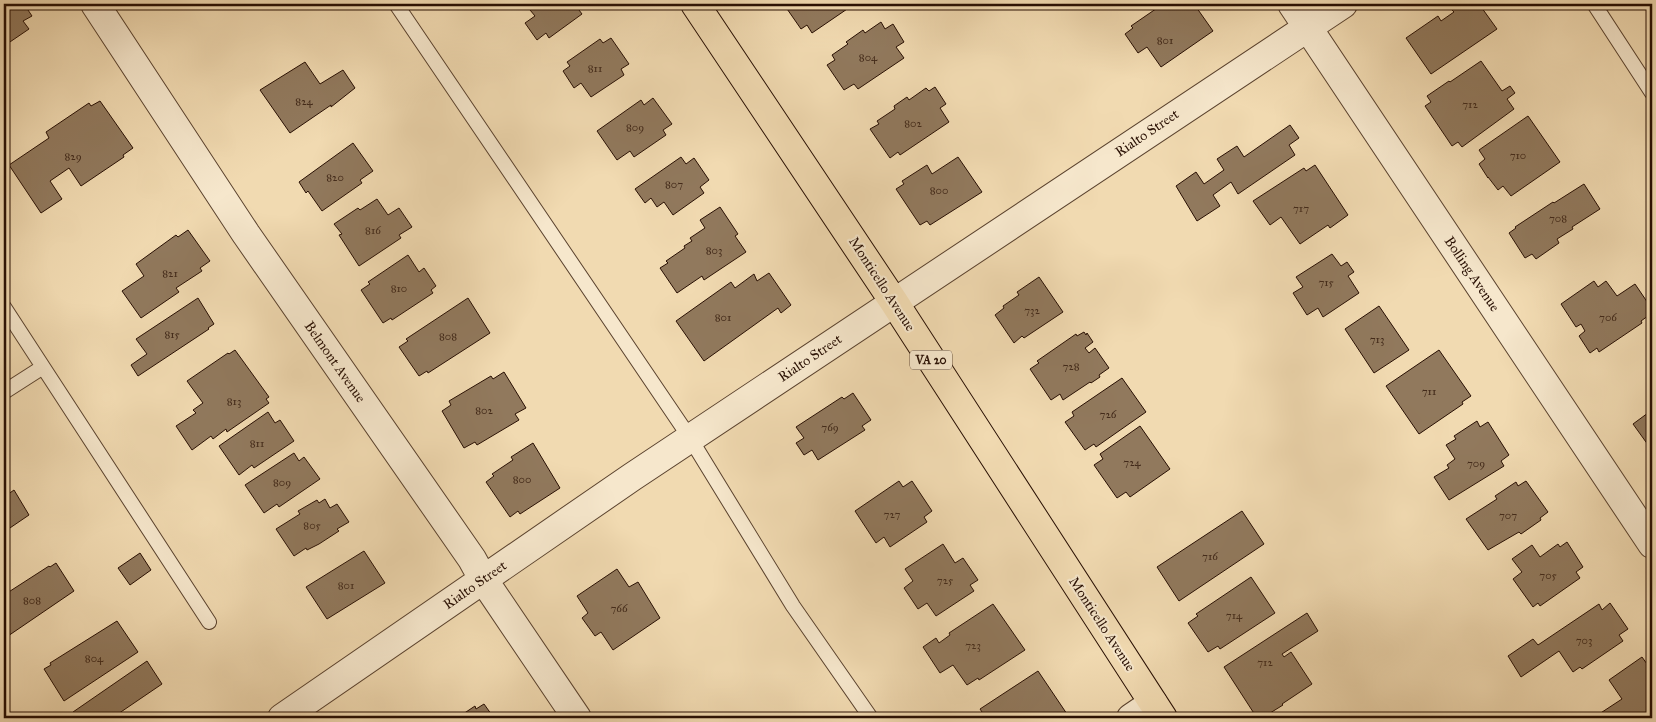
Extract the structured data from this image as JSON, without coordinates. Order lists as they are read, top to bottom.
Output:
{
  "streets": {
    "main road": ["Monticello Avenue", "VA 20"],
    "street": ["Rialto Street", "Bolling Avenue", "Belmont Avenue"]
  },
  "crossings": [
    ["Rialto Street", "Bolling Avenue"],
    ["Rialto Street", "Monticello Avenue"],
    ["Rialto Street", "Belmont Avenue"]
  ],
  "house_numbers": [
    "801",
    "804",
    "811",
    "824",
    "712",
    "802",
    "809",
    "710",
    "829",
    "820",
    "807",
    "800",
    "717",
    "708",
    "816",
    "803",
    "821",
    "715",
    "810",
    "732",
    "801",
    "706",
    "815",
    "808",
    "713",
    "728",
    "711",
    "813",
    "802",
    "726",
    "769",
    "811",
    "724",
    "709",
    "800",
    "809",
    "727",
    "707",
    "805",
    "716",
    "705",
    "725",
    "801",
    "808",
    "766",
    "714",
    "703",
    "723",
    "804",
    "712"
  ]
}
